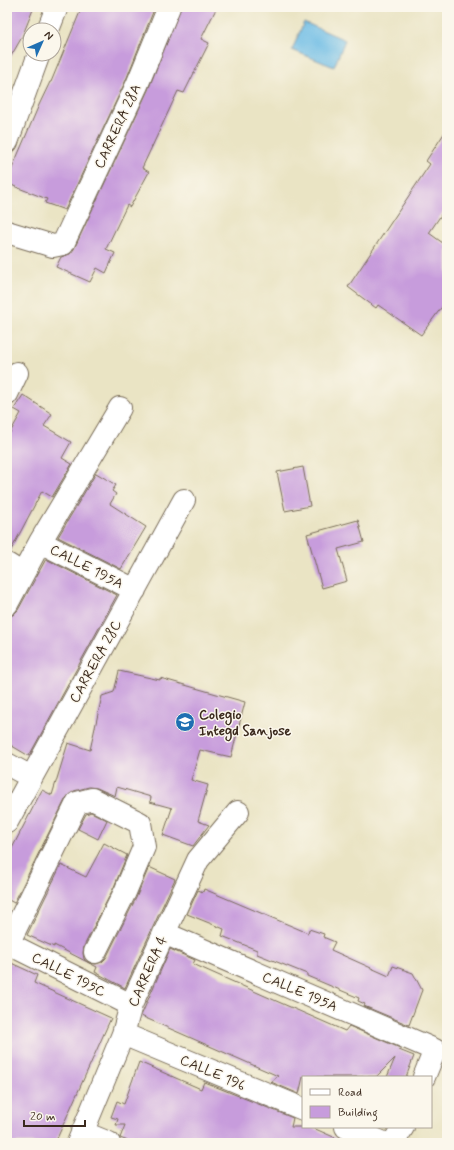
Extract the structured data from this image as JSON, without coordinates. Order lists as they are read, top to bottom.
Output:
{
  "streets": {
    "street": [
      "CARRERA 28A",
      "CALLE 195A",
      "CARRERA 28C",
      "CARRERA 4",
      "CALLE 195C",
      "CALLE 196"
    ]
  },
  "crossings": [
    ["CALLE 195A", "CARRERA 28C"],
    ["CALLE 195A", "CARRERA 4"],
    ["CARRERA 4", "CALLE 195C"],
    ["CARRERA 4", "CALLE 196"]
  ],
  "places": {
    "school or university": ["Colegio Integd Sanjose"]
  },
  "legend": ["Road", "Building"],
  "scale_bar": "20 m",
  "north": "top right"
}
